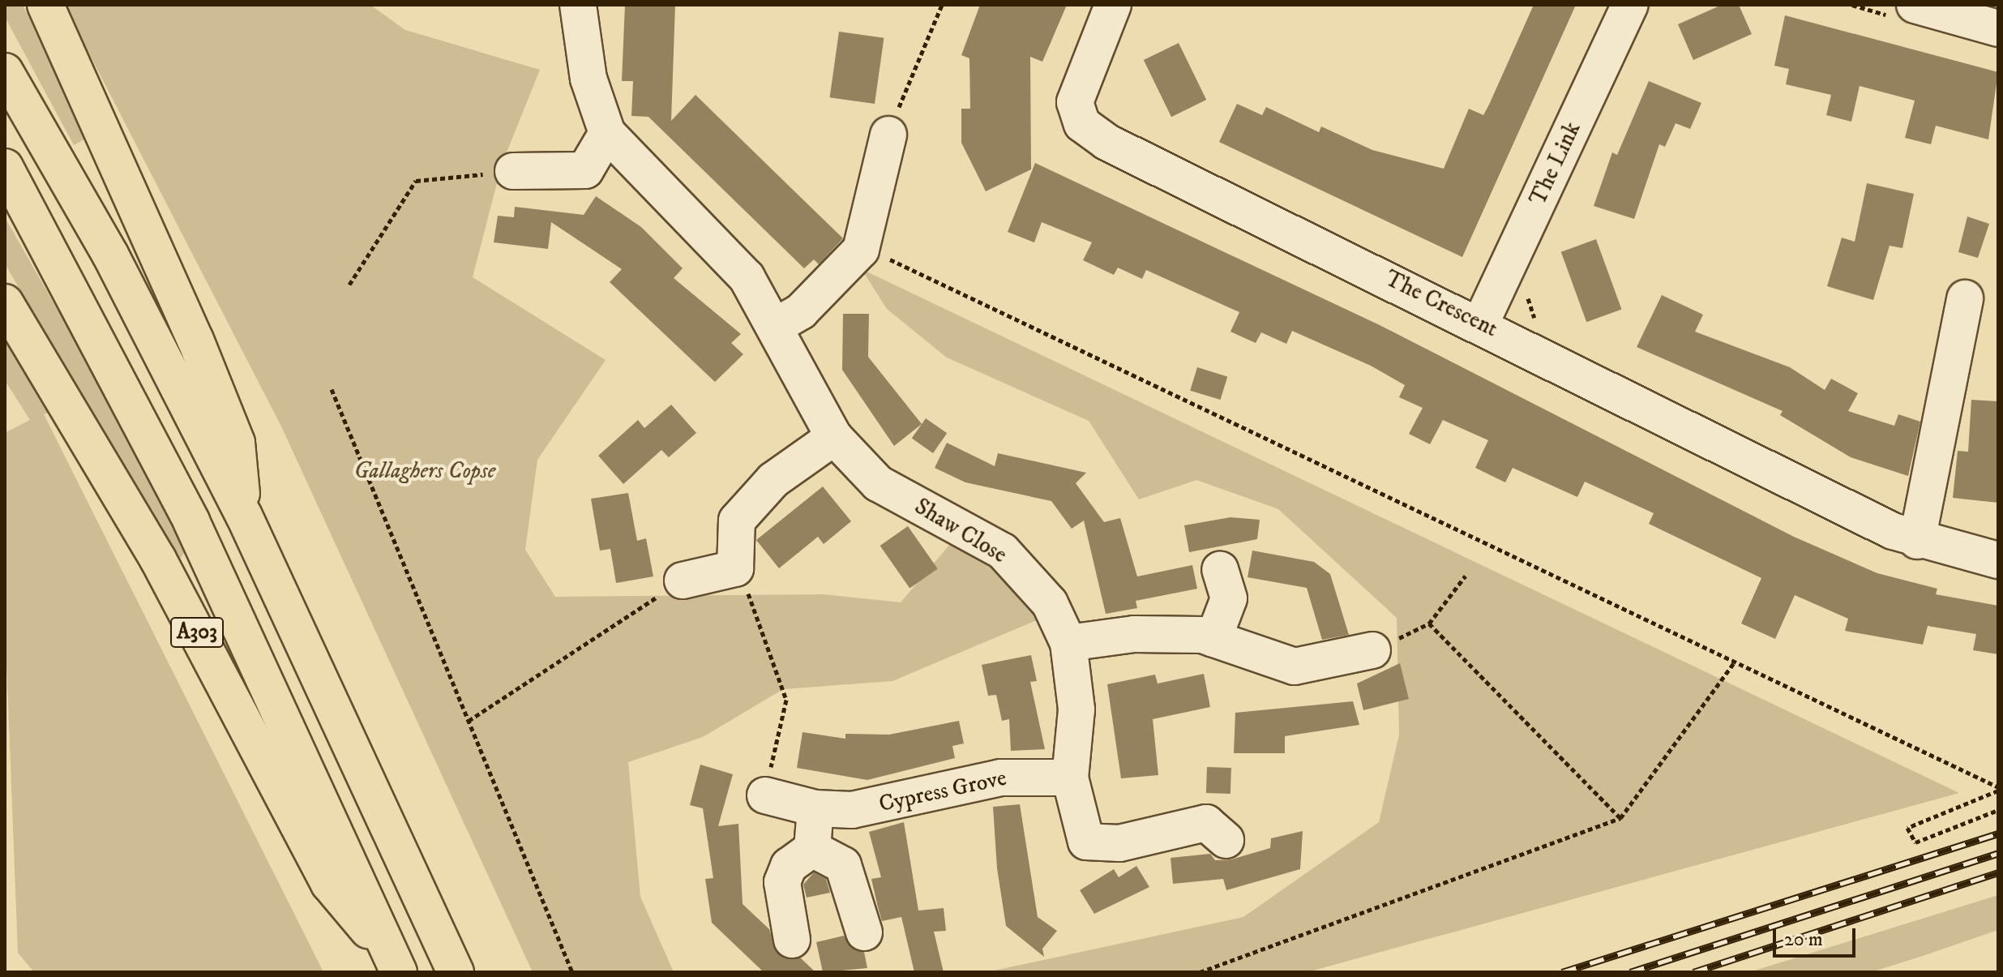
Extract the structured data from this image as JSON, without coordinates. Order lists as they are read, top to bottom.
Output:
{
  "streets": {
    "highway": ["A303"],
    "street": [
      "The Link",
      "The Crescent",
      "Shaw Close",
      "Cypress Grove"
    ]
  },
  "crossings": [
    ["The Link", "The Crescent"],
    ["Shaw Close", "Cypress Grove"]
  ],
  "parks": ["Gallaghers Copse"],
  "scale_bar": "20 m"
}
